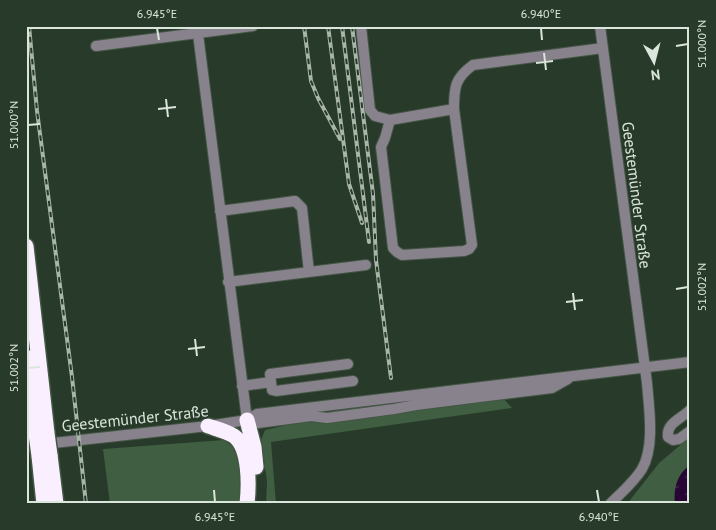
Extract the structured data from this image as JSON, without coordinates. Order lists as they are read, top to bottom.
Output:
{
  "streets": {
    "street": ["Geestemünder Straße"]
  },
  "north": "bottom",
  "coordinates": [
    "6.945°E",
    "6.940°E",
    "51.000°N",
    "51.002°N"
  ]
}
